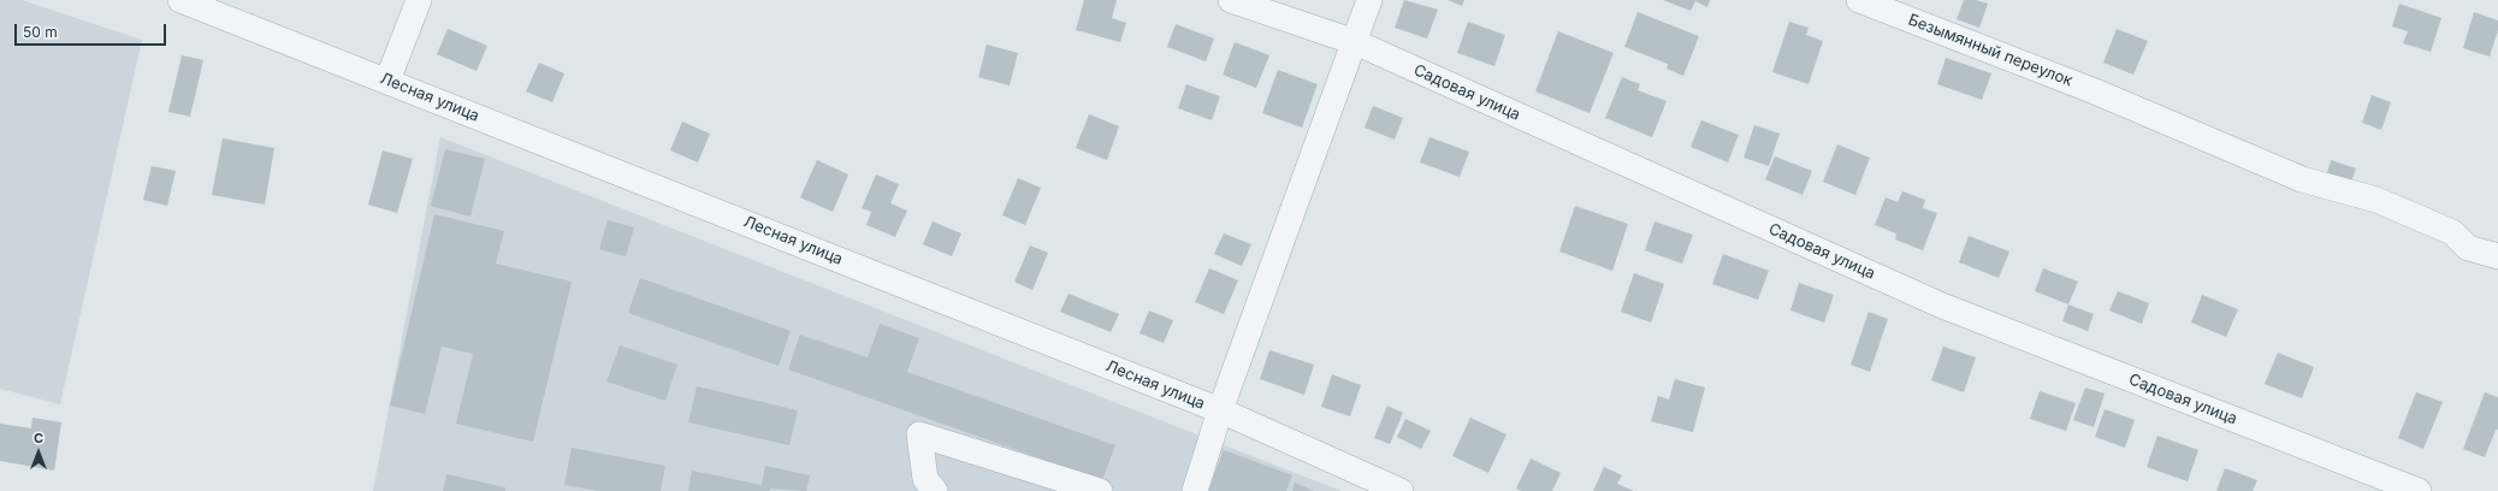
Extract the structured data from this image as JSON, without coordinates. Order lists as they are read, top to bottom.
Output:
{
  "streets": {
    "street": ["Безымянный переулок", "Садовая улица", "Лесная улица"]
  },
  "scale_bar": "50 m",
  "north": "top"
}
